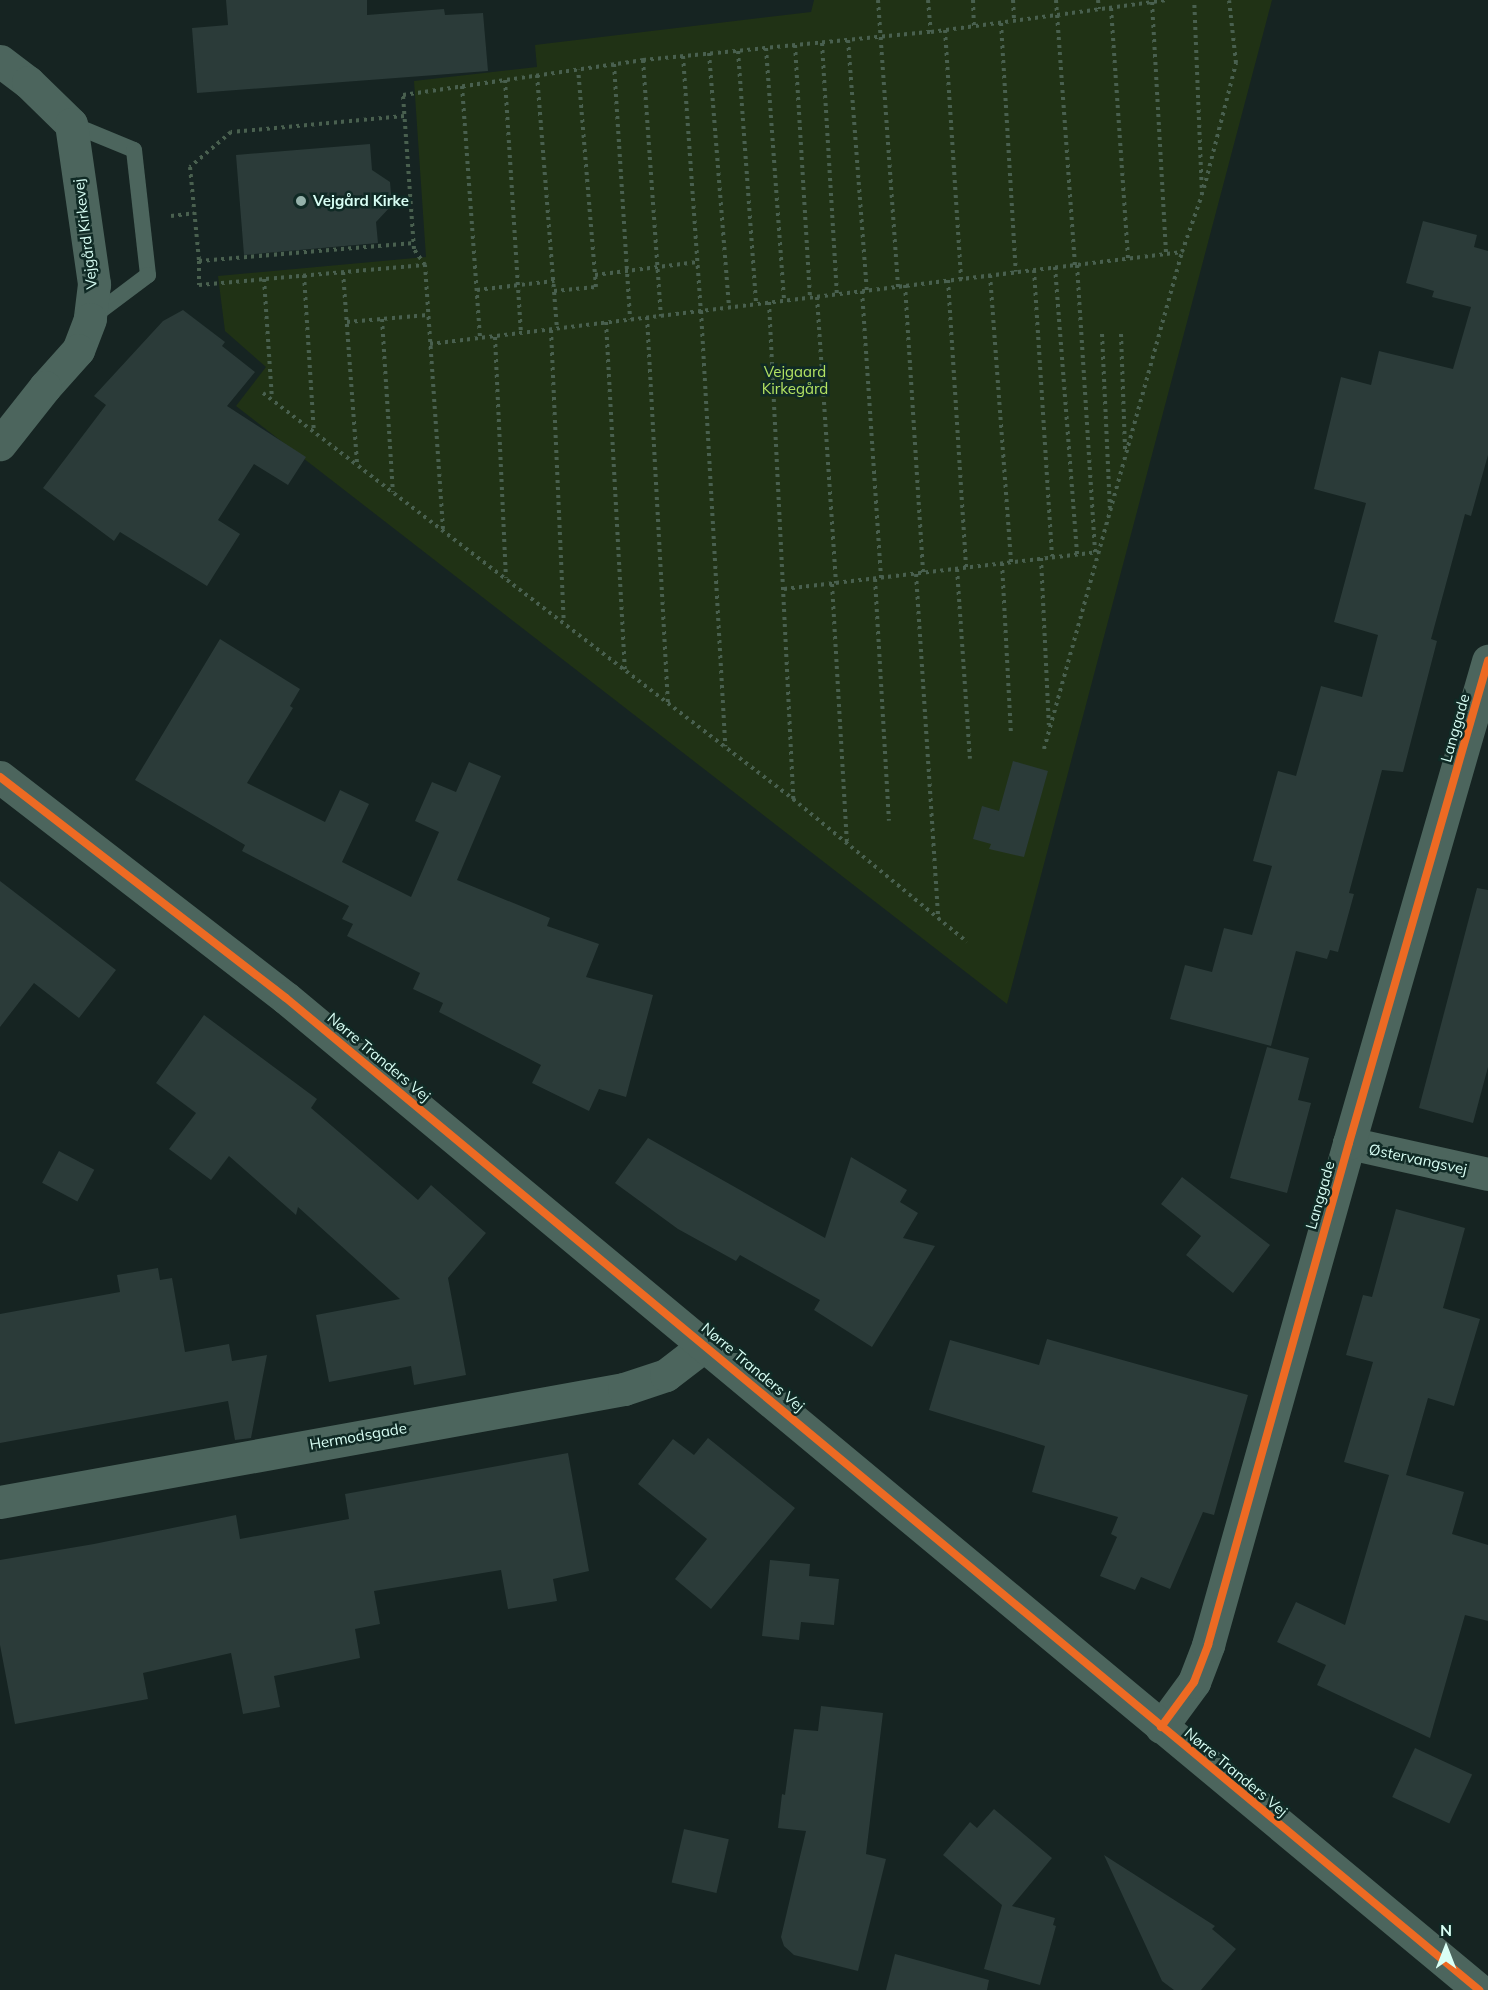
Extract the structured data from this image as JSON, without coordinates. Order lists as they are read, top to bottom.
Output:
{
  "streets": {
    "street": [
      "Vejgård Kirkevej",
      "Langgade",
      "Nørre Tranders Vej",
      "Østervangsvej",
      "Hermodsgade"
    ]
  },
  "crossings": [
    ["Langgade", "Nørre Tranders Vej"],
    ["Langgade", "Østervangsvej"],
    ["Nørre Tranders Vej", "Hermodsgade"]
  ],
  "parks": ["Vejgaard Kirkegård"],
  "places": ["Vejgård Kirke"],
  "north": "top"
}
